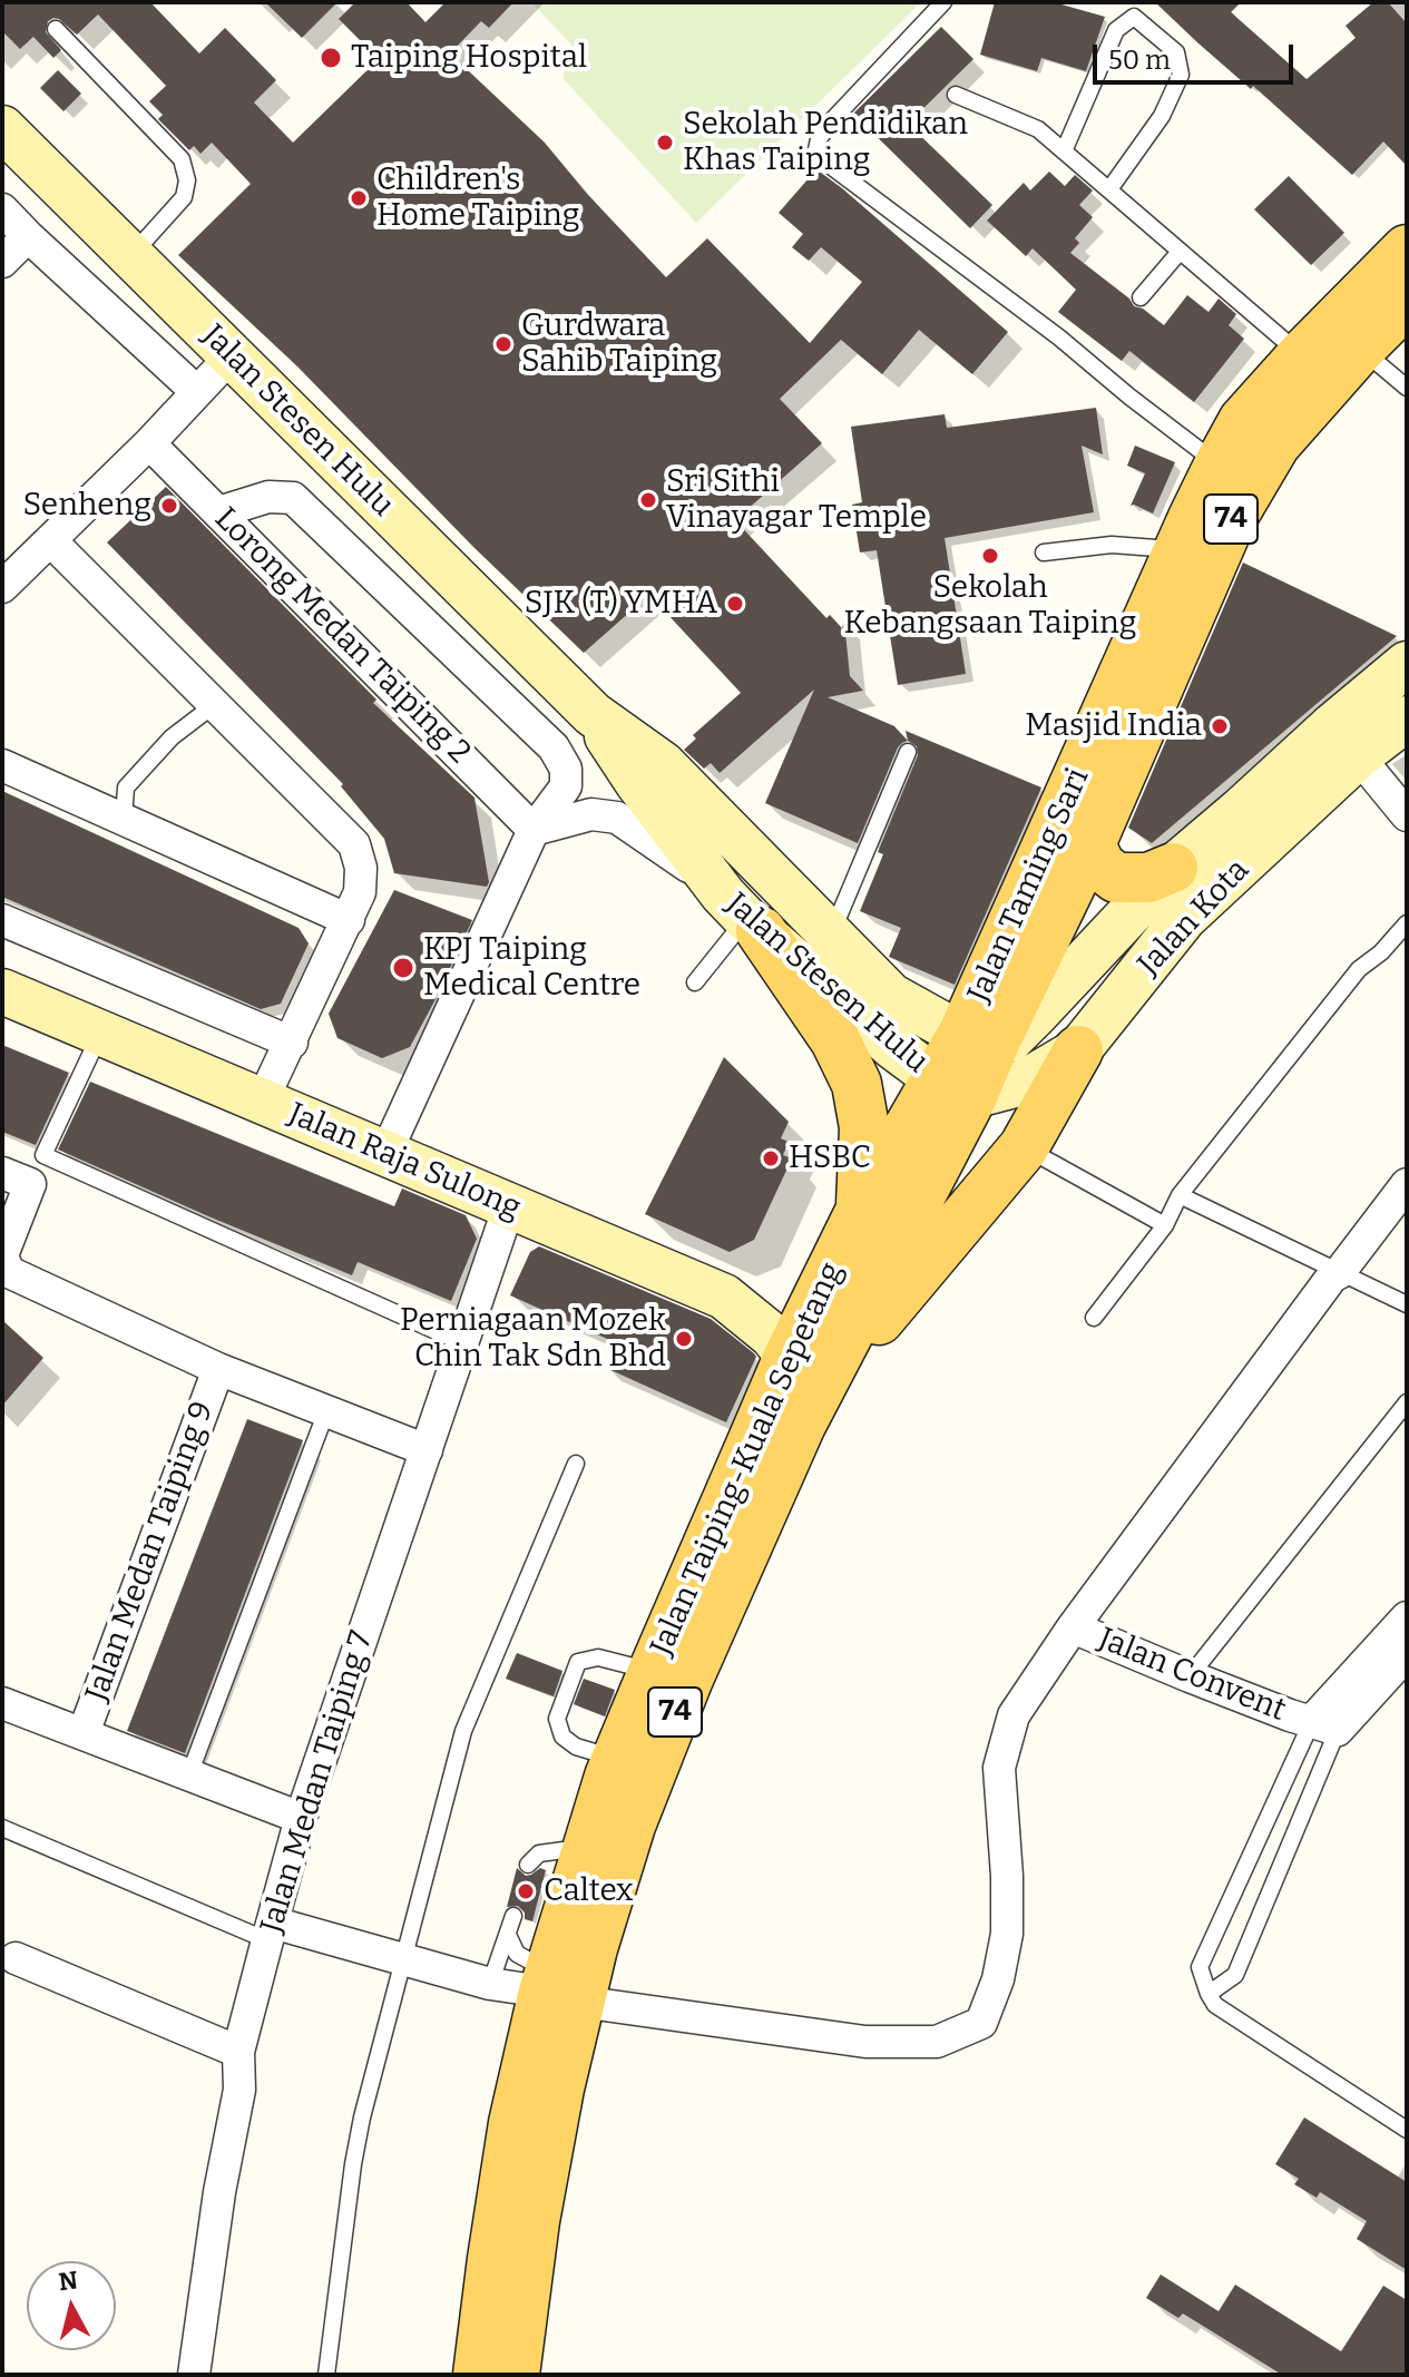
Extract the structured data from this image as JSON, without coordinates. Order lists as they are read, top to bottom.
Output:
{
  "streets": {
    "main road": [
      "Jalan Stesen Hulu",
      "74",
      "Jalan Taming Sari",
      "Jalan Kota",
      "Jalan Raja Sulong",
      "Jalan Taiping-Kuala Sepetang"
    ],
    "street": [
      "Lorong Medan Taiping 2",
      "Jalan Medan Taiping 9",
      "Jalan Convent",
      "Jalan Medan Taiping 7"
    ]
  },
  "crossings": [
    ["Jalan Stesen Hulu", "74"],
    ["Jalan Stesen Hulu", "Jalan Taming Sari"],
    ["Jalan Stesen Hulu", "Jalan Kota"],
    ["Jalan Stesen Hulu", "Jalan Taiping-Kuala Sepetang"],
    ["74", "Jalan Taming Sari"],
    ["74", "Jalan Kota"],
    ["74", "Jalan Taiping-Kuala Sepetang"],
    ["Jalan Taming Sari", "Jalan Kota"],
    ["Jalan Kota", "Jalan Taiping-Kuala Sepetang"],
    ["Jalan Raja Sulong", "Jalan Taiping-Kuala Sepetang"],
    ["Jalan Raja Sulong", "Jalan Medan Taiping 7"]
  ],
  "places": [
    "Taiping Hospital",
    "Sekolah Pendidikan Khas Taiping",
    "Children's Home Taiping",
    "Gurdwara Sahib Taiping",
    "Sri Sithi Vinayagar Temple",
    "Senheng",
    "Sekolah Kebangsaan Taiping",
    "SJK (T) YMHA",
    "Masjid India",
    "KPJ Taiping Medical Centre",
    "HSBC",
    "Perniagaan Mozek Chin Tak Sdn Bhd",
    "Caltex"
  ],
  "scale_bar": "50 m",
  "north": "top"
}
